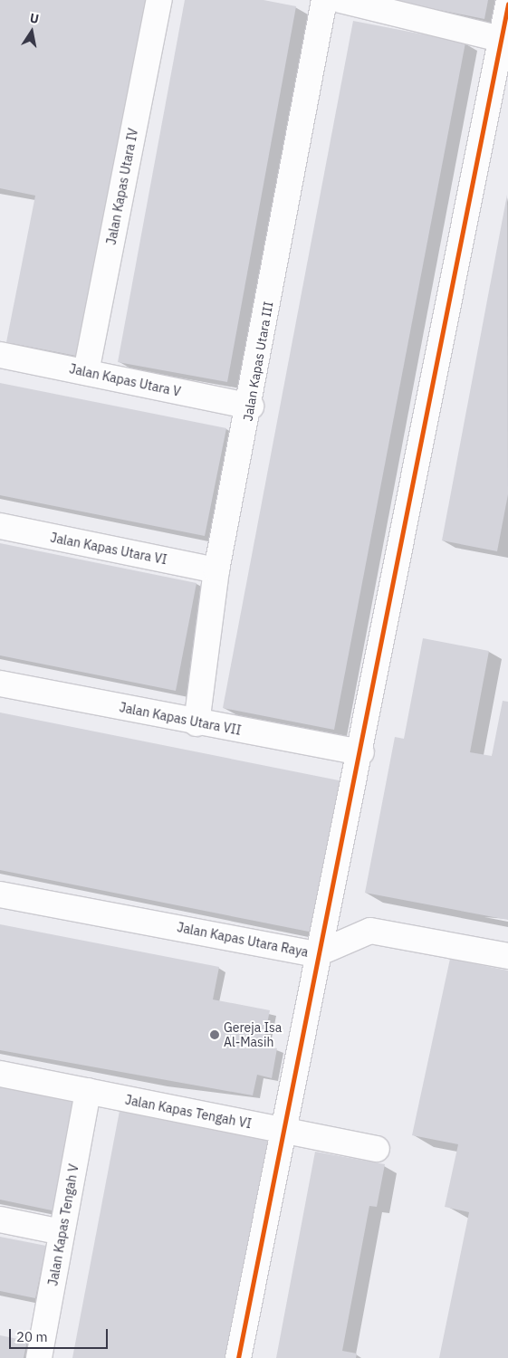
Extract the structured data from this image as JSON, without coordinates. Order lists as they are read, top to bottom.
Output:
{
  "streets": {
    "street": [
      "Jalan Kapas Utara IV",
      "Jalan Kapas Utara III",
      "Jalan Kapas Utara V",
      "Jalan Kapas Utara VI",
      "Jalan Kapas Utara VII",
      "Jalan Kapas Utara Raya",
      "Jalan Kapas Tengah VI",
      "Jalan Kapas Tengah V"
    ]
  },
  "crossings": [
    ["Jalan Kapas Utara IV", "Jalan Kapas Utara V"],
    ["Jalan Kapas Utara III", "Jalan Kapas Utara V"],
    ["Jalan Kapas Utara III", "Jalan Kapas Utara VI"],
    ["Jalan Kapas Utara III", "Jalan Kapas Utara VII"],
    ["Jalan Kapas Tengah VI", "Jalan Kapas Tengah V"]
  ],
  "places": ["Gereja Isa Al-Masih"],
  "scale_bar": "20 m",
  "north": "top"
}
